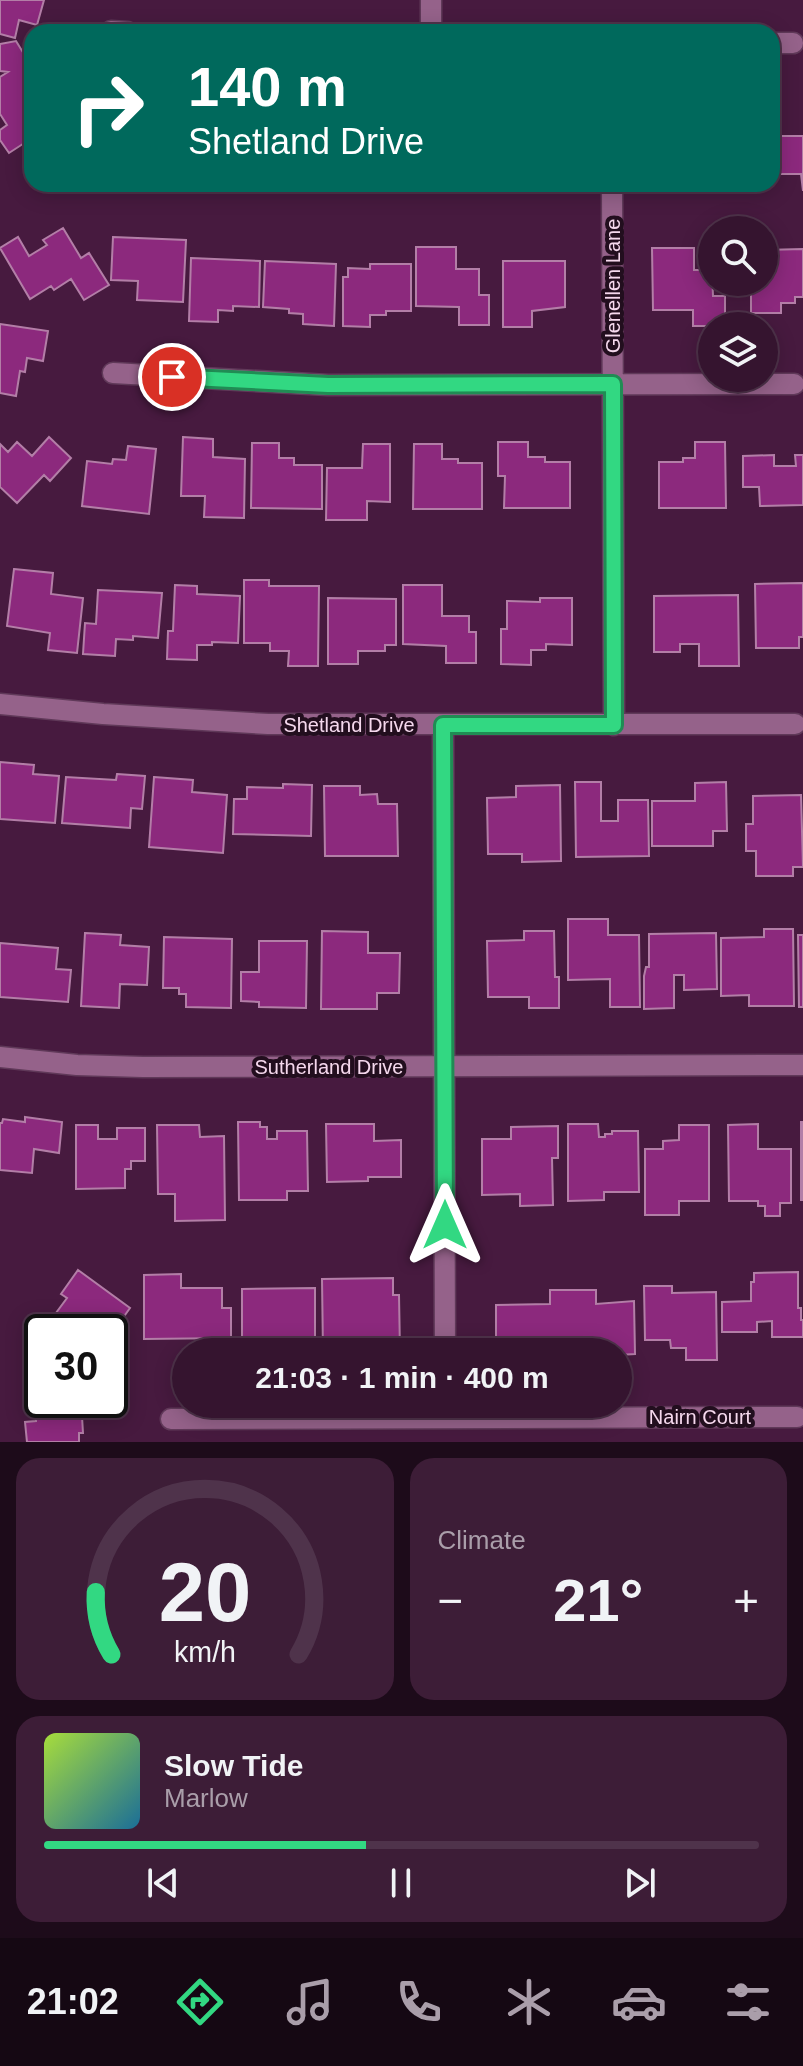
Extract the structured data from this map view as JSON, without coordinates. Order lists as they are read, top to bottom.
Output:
{
  "streets": {
    "street": [
      "Glenellen Lane",
      "Shetland Drive",
      "Sutherland Drive",
      "Nairn Court"
    ]
  },
  "crossings": [
    ["Glenellen Lane", "Shetland Drive"]
  ],
  "page": {
    "turn": ["140 m", "Shetland Drive"],
    "limit": "30",
    "trip": "21:03 · 1 min · 400 m",
    "tile": "Climate",
    "heat": ["−", "21°", "+"],
    "song": ["Slow Tide", "Marlow"],
    "tabs": "21:02",
    "gauge": ["20", "km/h"]
  }
}
